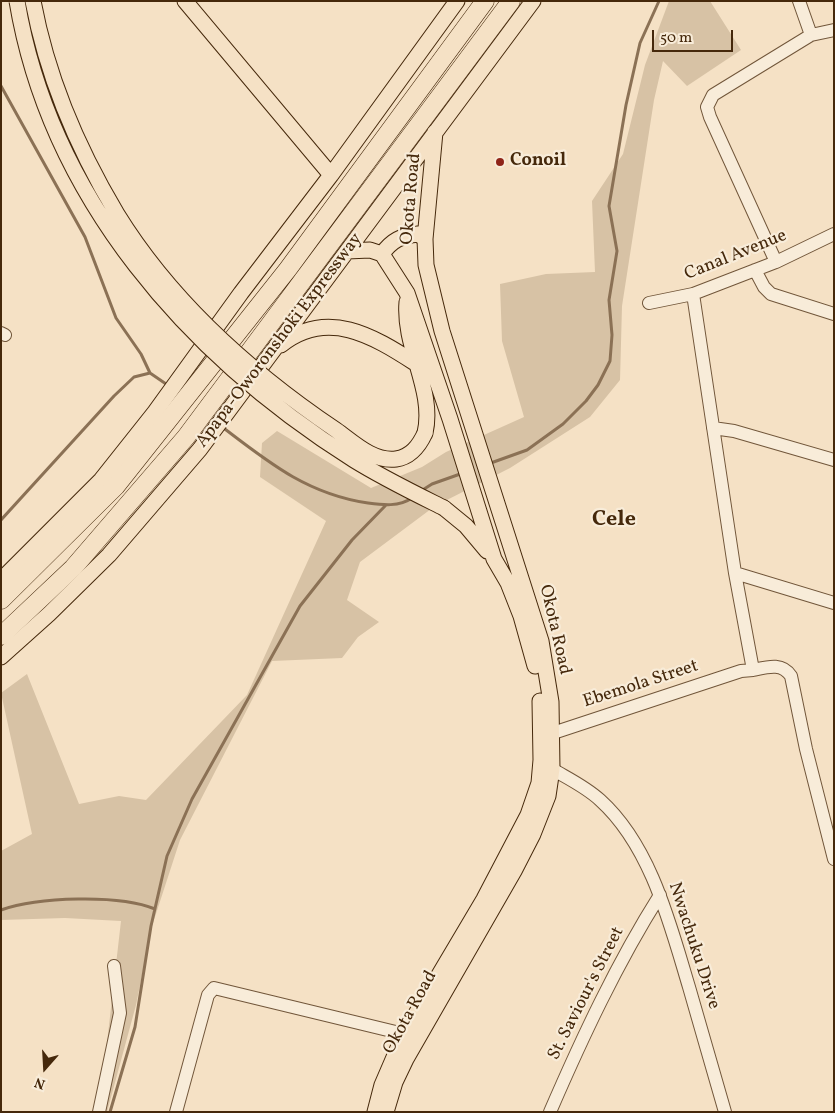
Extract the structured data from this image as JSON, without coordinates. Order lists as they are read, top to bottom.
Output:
{
  "streets": {
    "highway": ["Apapa-Oworonshoki Expressway"],
    "main road": ["Okota Road"],
    "street": [
      "Canal Avenue",
      "Ebemola Street",
      "Nwachuku Drive",
      "St. Saviour's Street"
    ]
  },
  "crossings": [
    ["Okota Road", "Apapa-Oworonshoki Expressway"],
    ["Okota Road", "Ebemola Street"],
    ["Okota Road", "Nwachuku Drive"],
    ["Nwachuku Drive", "St. Saviour's Street"]
  ],
  "districts": ["Cele"],
  "places": ["Conoil"],
  "scale_bar": "50 m",
  "north": "bottom"
}
